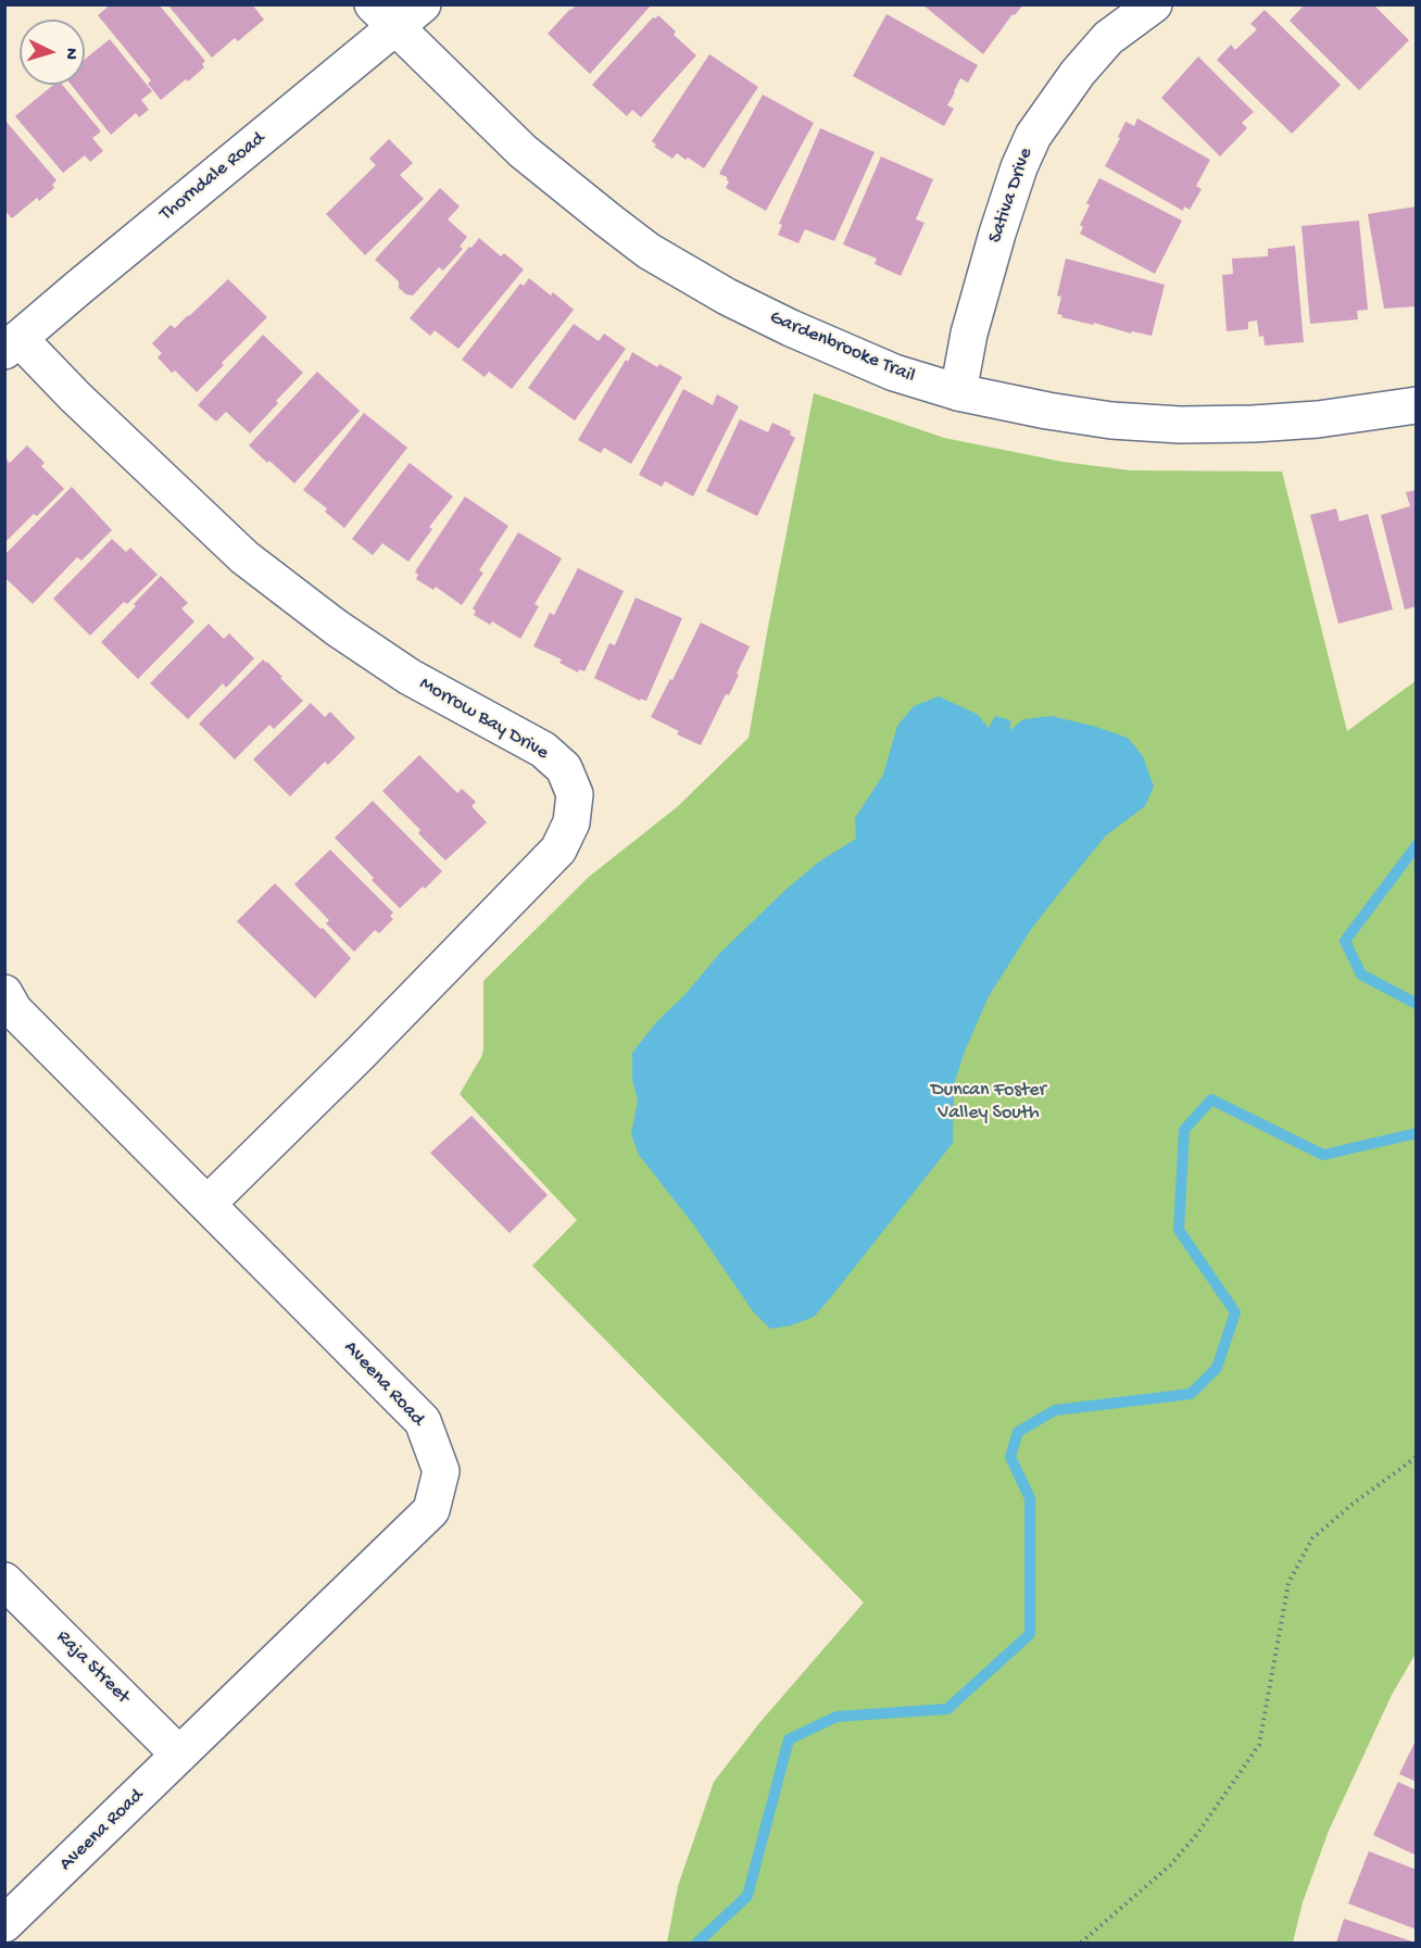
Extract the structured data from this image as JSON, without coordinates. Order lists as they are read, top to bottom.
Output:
{
  "streets": {
    "street": [
      "Thorndale Road",
      "Sativa Drive",
      "Gardenbrooke Trail",
      "Morrow Bay Drive",
      "Aveena Road",
      "Raja Street"
    ]
  },
  "crossings": [
    ["Thorndale Road", "Gardenbrooke Trail"],
    ["Thorndale Road", "Morrow Bay Drive"],
    ["Sativa Drive", "Gardenbrooke Trail"],
    ["Morrow Bay Drive", "Aveena Road"],
    ["Aveena Road", "Raja Street"]
  ],
  "parks": ["Duncan Foster Valley South"],
  "north": "right"
}
